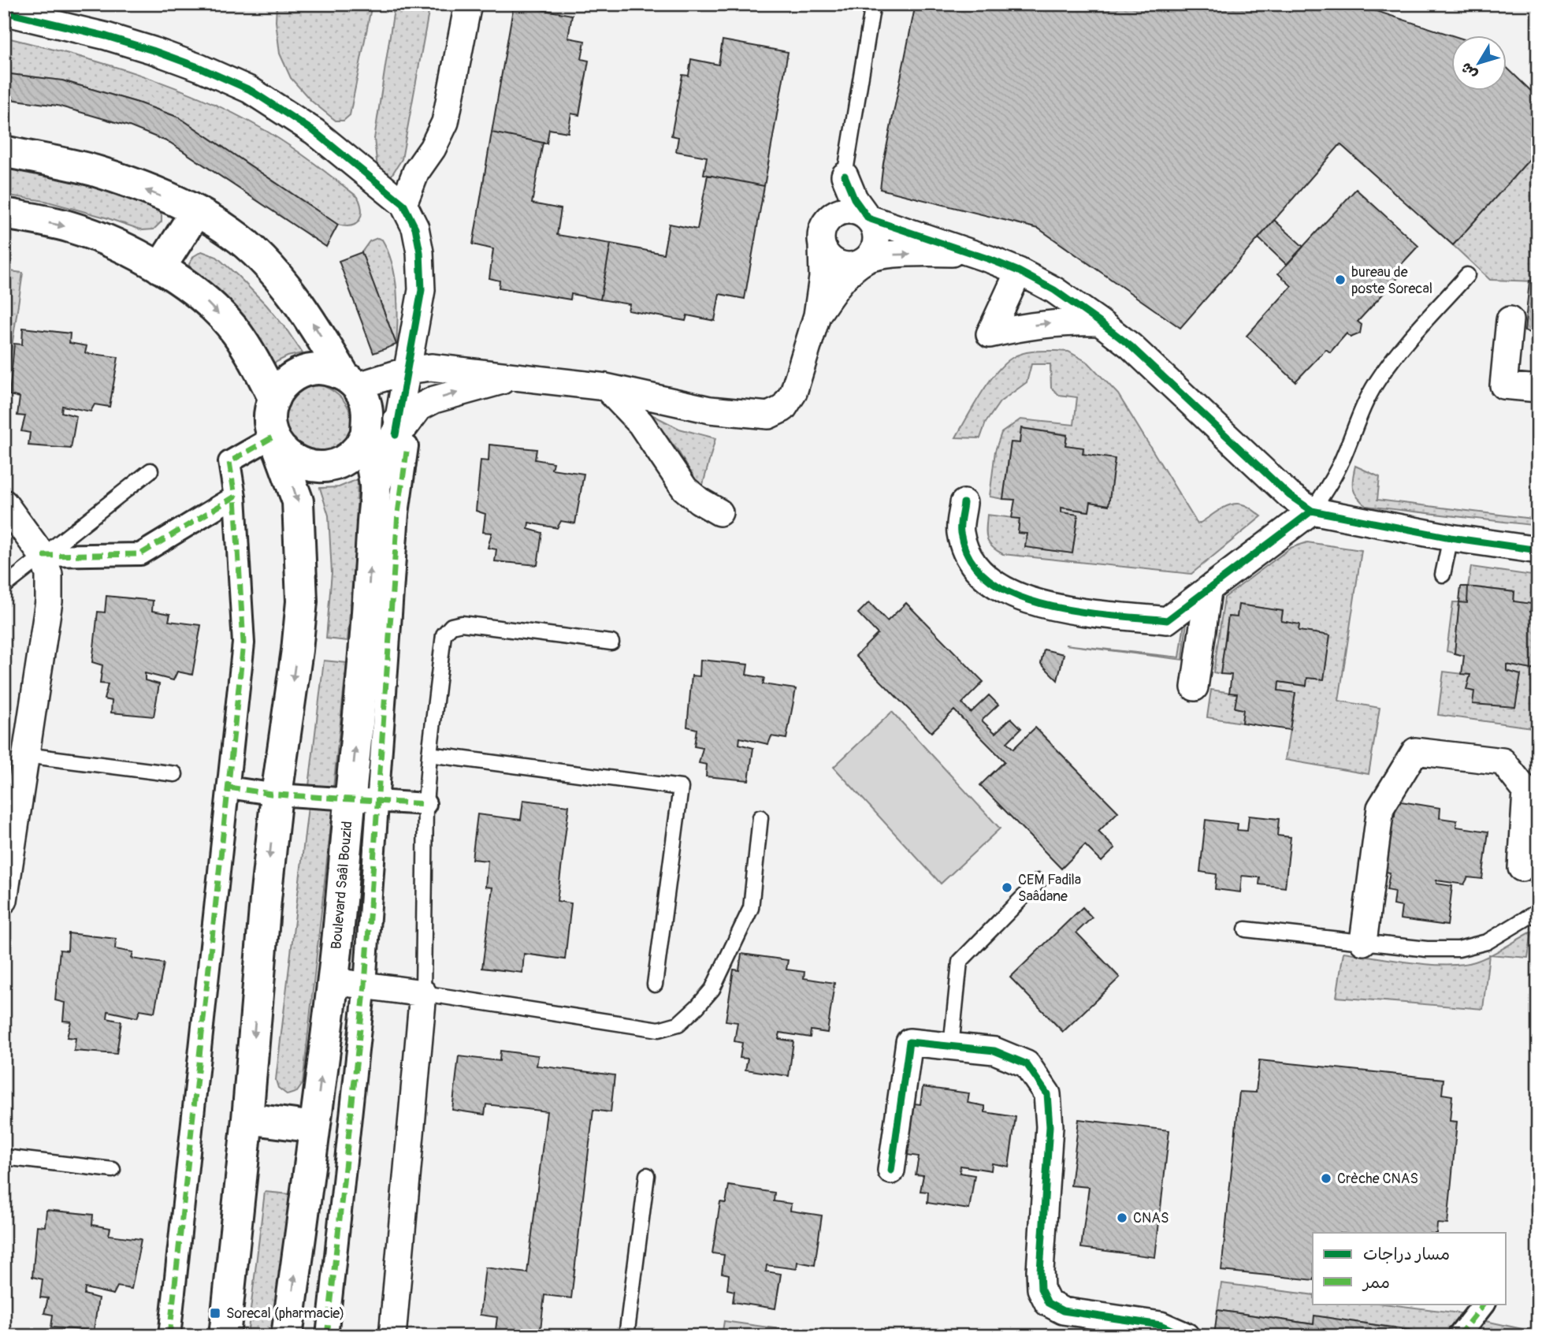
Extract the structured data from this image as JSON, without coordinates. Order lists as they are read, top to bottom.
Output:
{
  "streets": {
    "main road": ["Boulevard Saâl Bouzid"]
  },
  "places": {
    "other": [
      "bureau de poste Sorecal",
      "CEM Fadila Saâdane",
      "Crèche CNAS",
      "CNAS"
    ],
    "transit": ["Sorecal (pharmacie)"]
  },
  "legend": ["مسار دراجات", "ممر"],
  "north": "bottom left"
}
